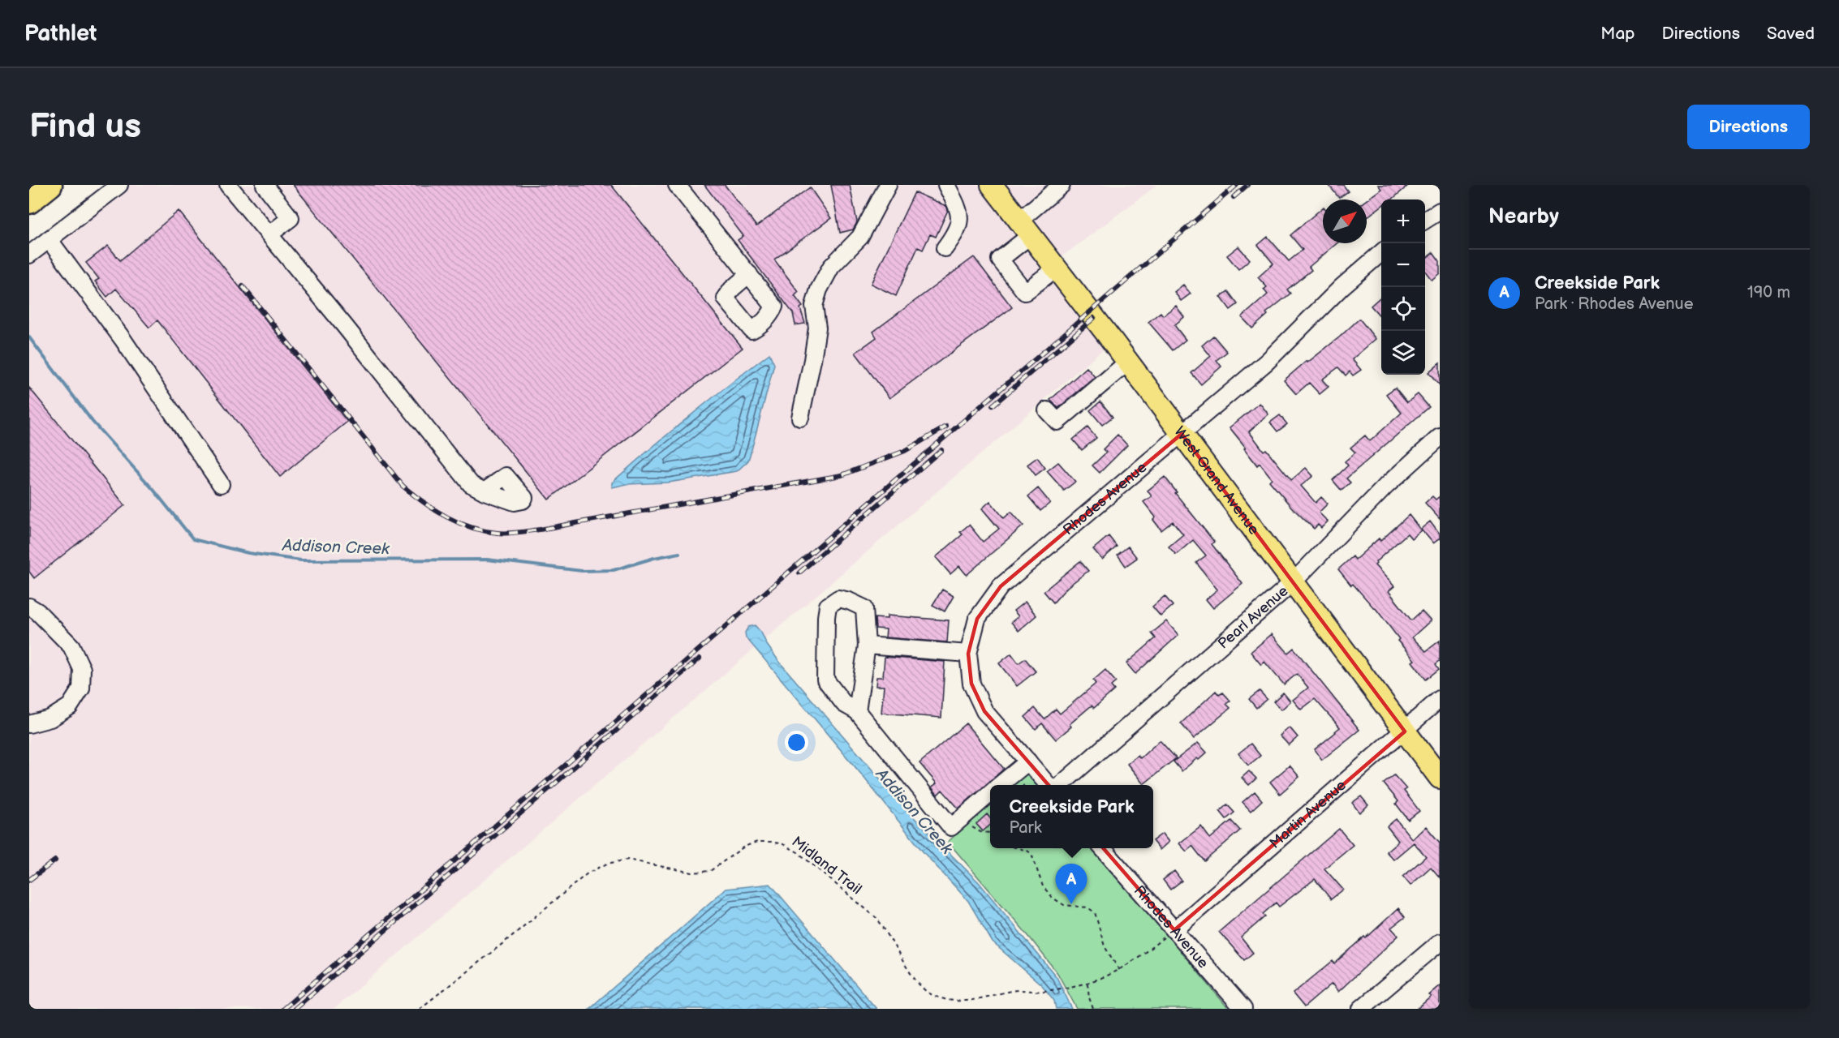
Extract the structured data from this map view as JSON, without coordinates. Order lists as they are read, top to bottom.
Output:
{
  "streets": {
    "main road": ["West Grand Avenue"],
    "street": ["Rhodes Avenue", "Pearl Avenue", "Martin Avenue"],
    "path": ["Midland Trail"]
  },
  "crossings": [
    ["West Grand Avenue", "Rhodes Avenue"],
    ["West Grand Avenue", "Pearl Avenue"],
    ["West Grand Avenue", "Martin Avenue"],
    ["Rhodes Avenue", "Martin Avenue"],
    ["Rhodes Avenue", "Midland Trail"],
    ["Martin Avenue", "Midland Trail"]
  ],
  "water": ["Addison Creek"],
  "north": "top right",
  "page": {
    "header": "Pathlet",
    "nav": ["Map", "Directions", "Saved"],
    "buttons": "Directions",
    "title": "Find us",
    "heading": "Nearby",
    "map_buttons": ["+", "−"],
    "list": [
      {
        "mark": "A",
        "name": "Creekside Park",
        "note": "Park · Rhodes Avenue",
        "value": "190 m"
      }
    ],
    "popup": ["Creekside Park", "Park"],
    "pins": "A"
  }
}
